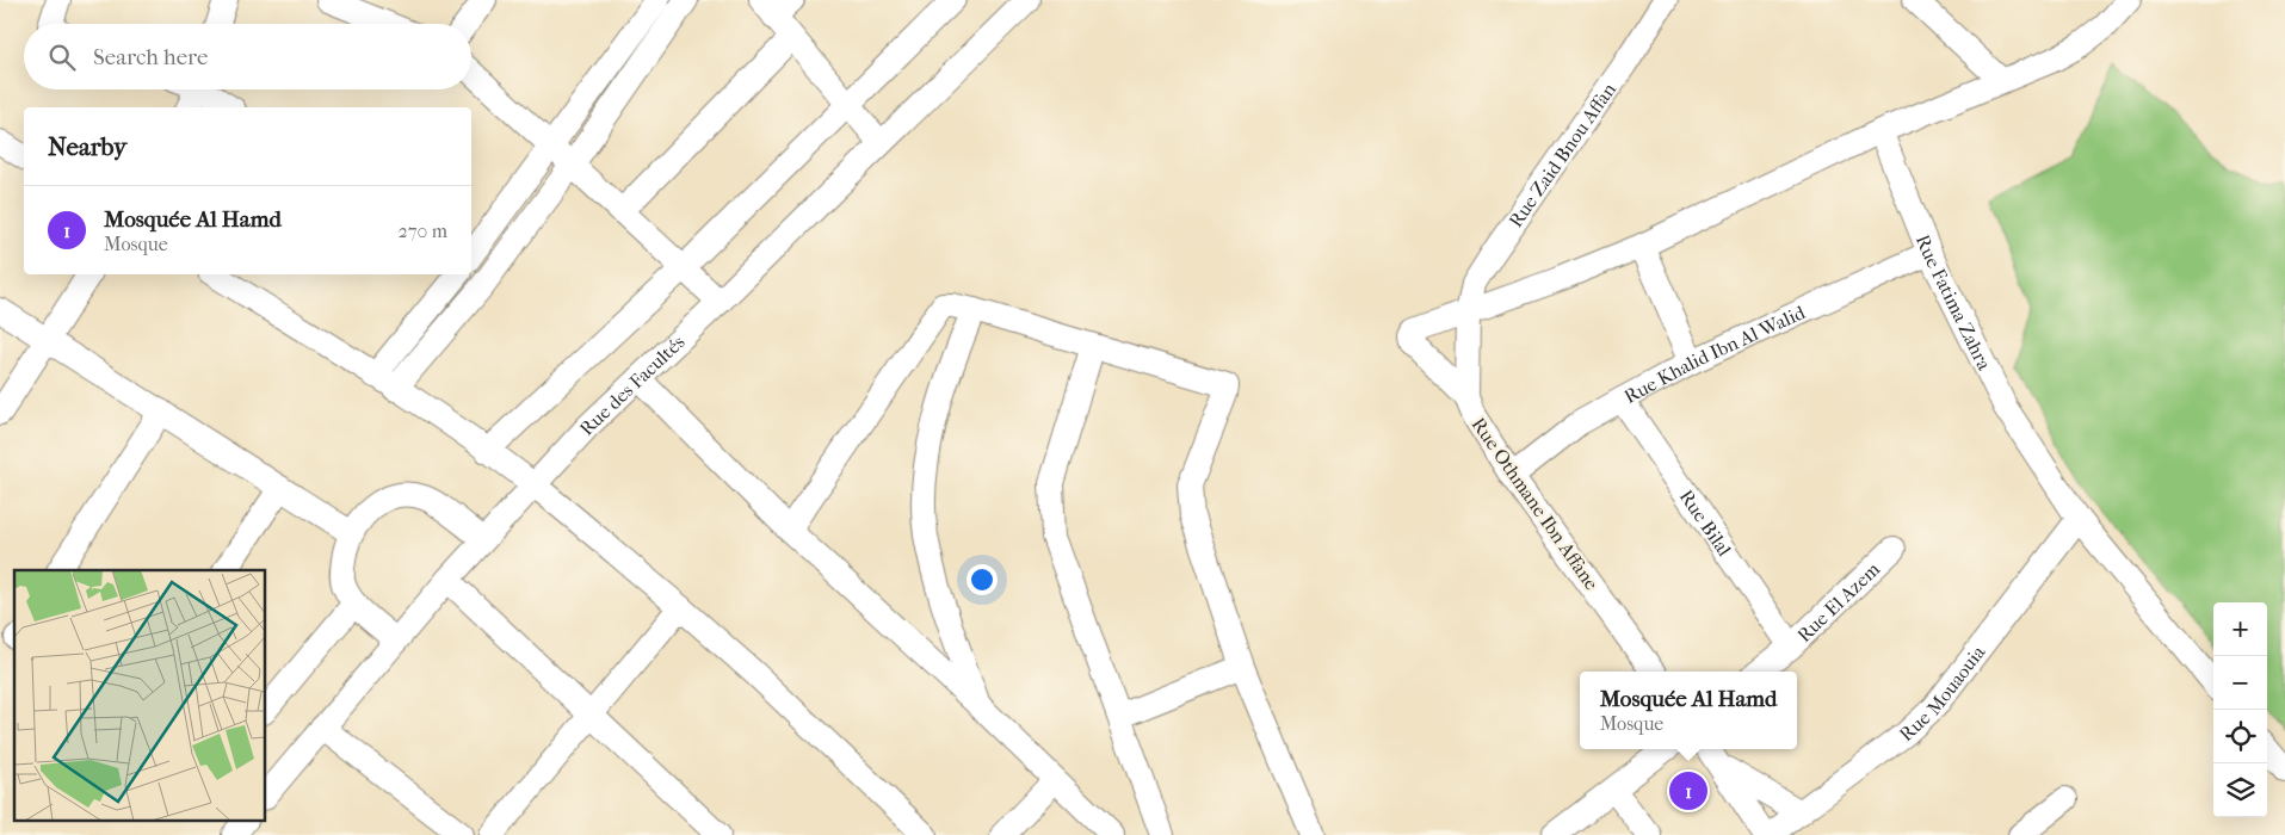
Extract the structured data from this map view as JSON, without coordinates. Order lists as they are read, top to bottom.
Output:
{
  "streets": {
    "street": [
      "Rue Zaid Bnou Affan",
      "Rue Fatima Zahra",
      "Rue Khalid Ibn Al Walid",
      "Rue des Facultés",
      "Rue Othmane Ibn Affane",
      "Rue Bilal",
      "Rue El Azem",
      "Rue Mouaouia"
    ]
  },
  "crossings": [
    ["Rue Zaid Bnou Affan", "Rue Othmane Ibn Affane"],
    ["Rue Fatima Zahra", "Rue Khalid Ibn Al Walid"],
    ["Rue Fatima Zahra", "Rue Mouaouia"],
    ["Rue Khalid Ibn Al Walid", "Rue Othmane Ibn Affane"],
    ["Rue Khalid Ibn Al Walid", "Rue Bilal"],
    ["Rue Bilal", "Rue El Azem"]
  ],
  "page": {
    "search": "Search here",
    "heading": "Nearby",
    "list": [
      {
        "mark": "1",
        "name": "Mosquée Al Hamd",
        "note": "Mosque",
        "value": "270 m"
      }
    ],
    "map_buttons": ["+", "−"],
    "popup": ["Mosquée Al Hamd", "Mosque"],
    "pins": "1"
  }
}
